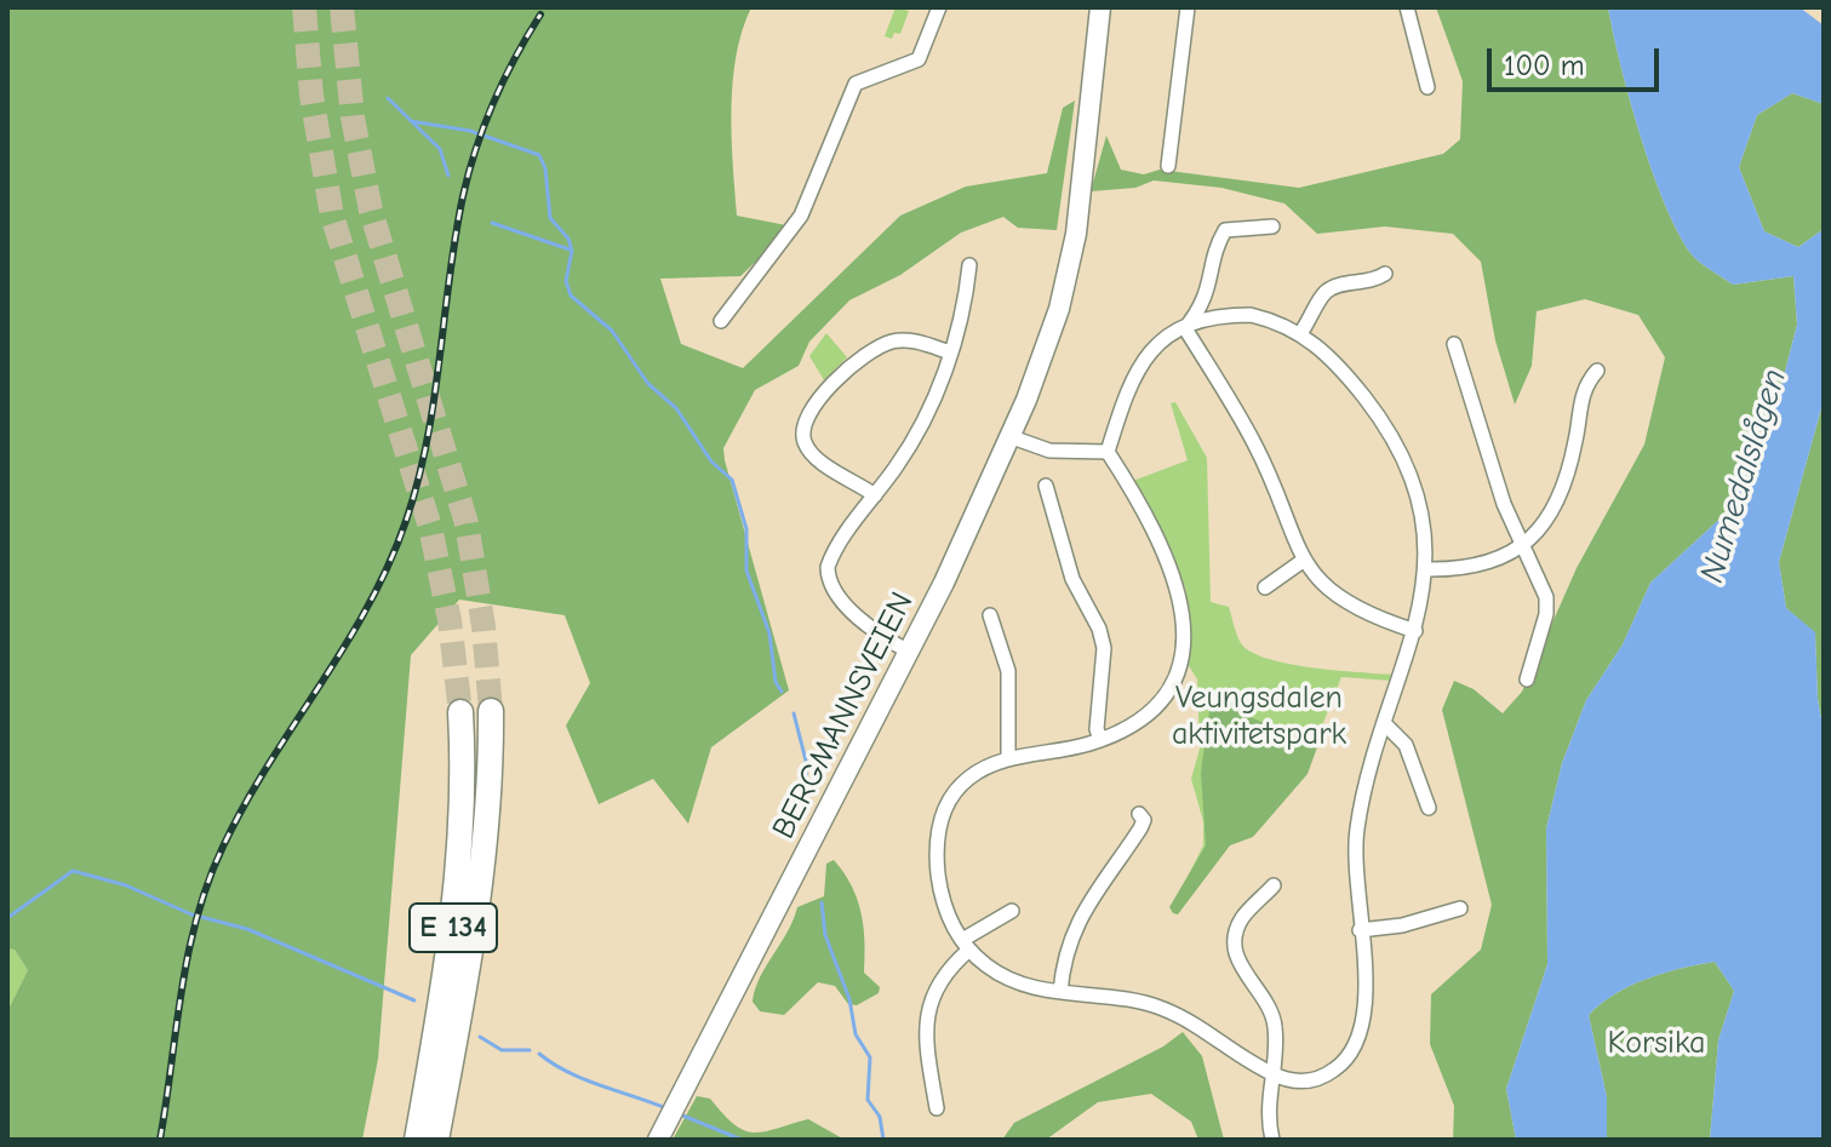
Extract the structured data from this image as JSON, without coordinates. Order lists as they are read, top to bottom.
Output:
{
  "streets": {
    "highway": ["E 134"],
    "main road": ["BERGMANNSVEIEN"]
  },
  "water": ["Numedalslågen"],
  "parks": ["Veungsdalen aktivitetspark", "Korsika"],
  "scale_bar": "100 m"
}
